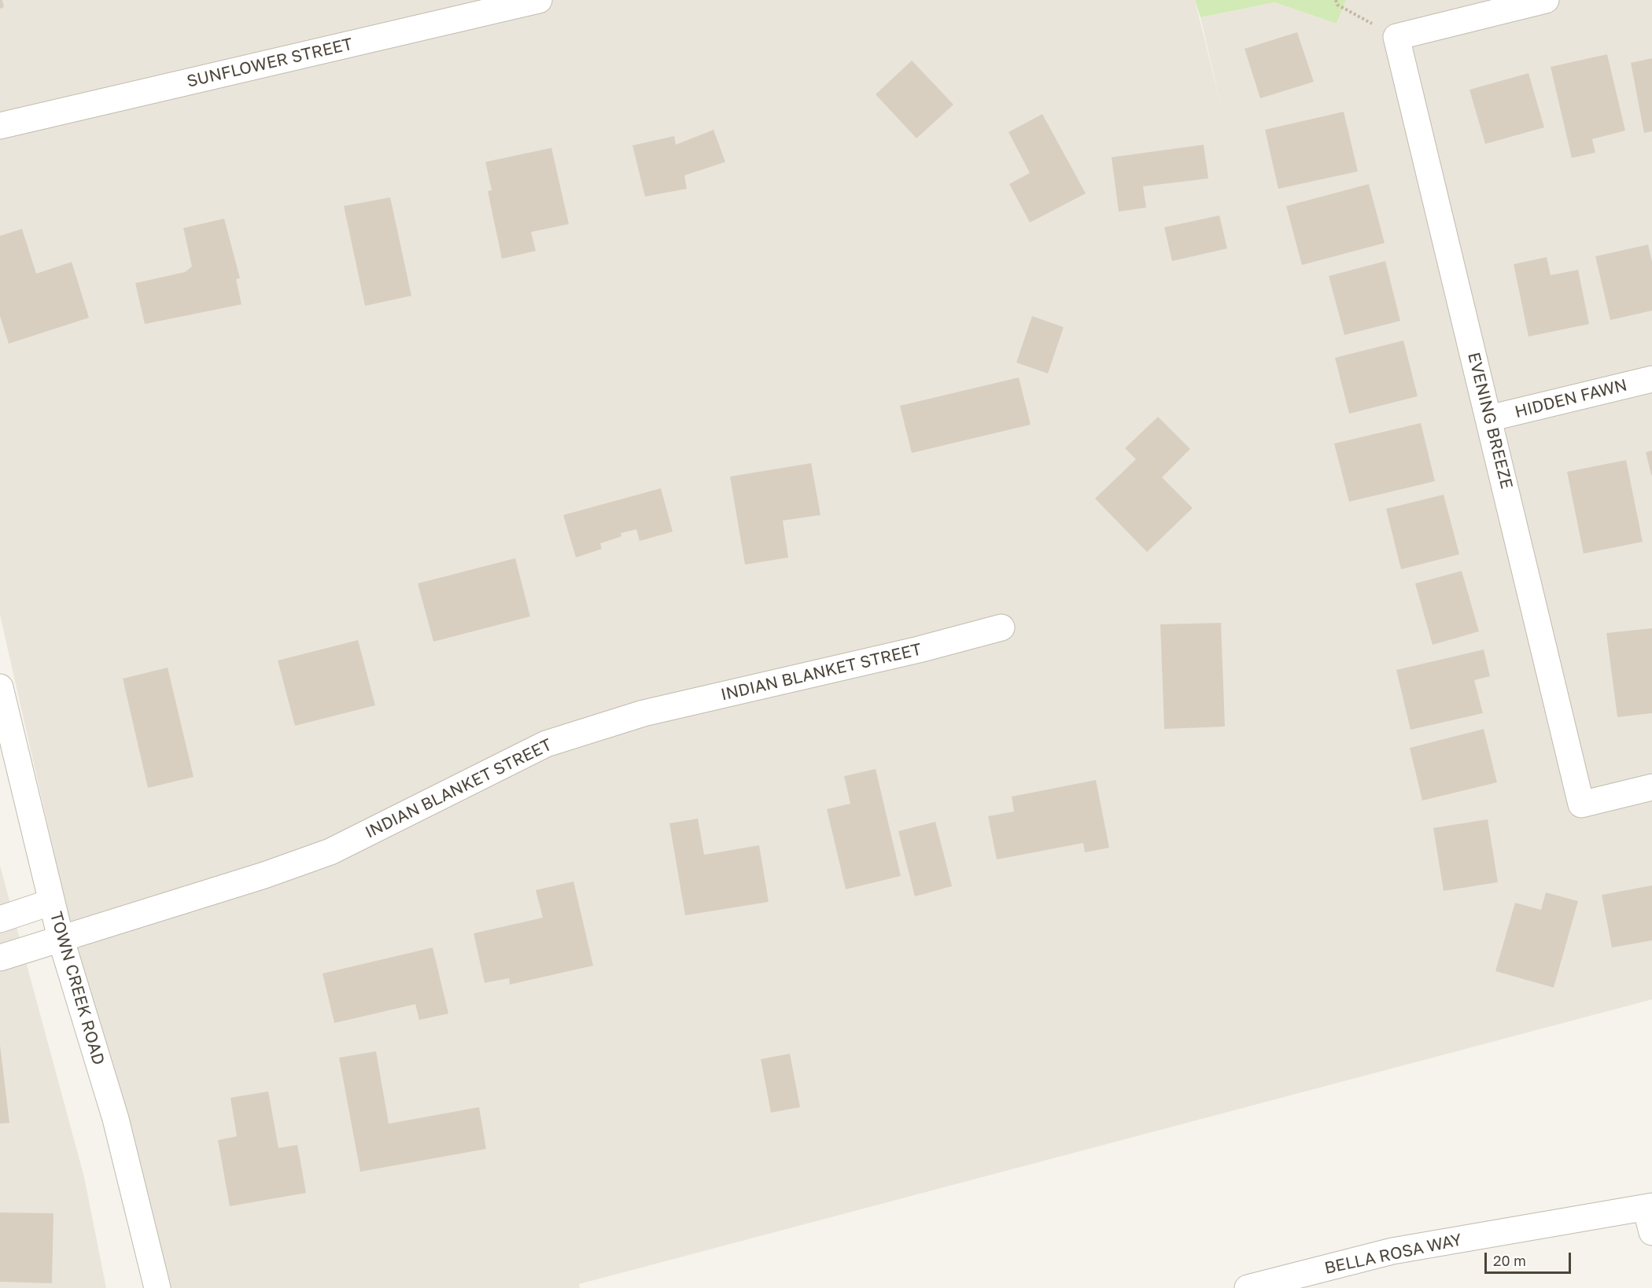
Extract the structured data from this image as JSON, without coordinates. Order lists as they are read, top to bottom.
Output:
{
  "streets": {
    "street": [
      "SUNFLOWER STREET",
      "HIDDEN FAWN",
      "EVENING BREEZE",
      "INDIAN BLANKET STREET",
      "TOWN CREEK ROAD",
      "BELLA ROSA WAY"
    ]
  },
  "crossings": [
    ["HIDDEN FAWN", "EVENING BREEZE"],
    ["INDIAN BLANKET STREET", "TOWN CREEK ROAD"]
  ],
  "scale_bar": "20 m"
}
